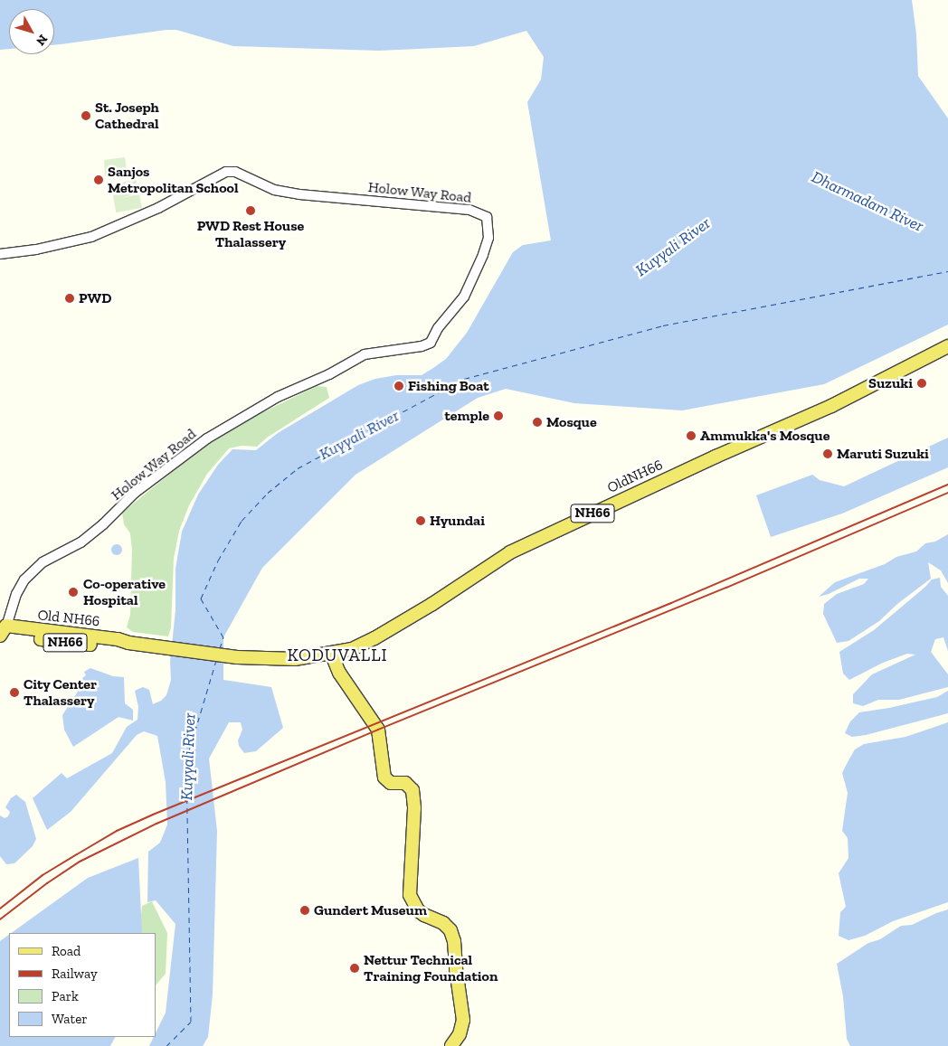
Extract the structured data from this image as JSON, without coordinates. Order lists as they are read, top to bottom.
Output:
{
  "streets": {
    "main road": ["OldNH66", "NH66", "Old NH66"],
    "street": ["Holow Way Road"]
  },
  "crossings": [
    ["Holow Way Road", "Old NH66"],
    ["OldNH66", "Old NH66"]
  ],
  "districts": ["KODUVALLI"],
  "water": ["Dharmadam River", "Kuyyali River"],
  "places": [
    "St. Joseph Cathedral",
    "Sanjos Metropolitan School",
    "PWD Rest House Thalassery",
    "PWD",
    "Suzuki",
    "Fishing Boat",
    "temple",
    "Mosque",
    "Ammukka's Mosque",
    "Maruti Suzuki",
    "Hyundai",
    "Co-operative Hospital",
    "City Center Thalassery",
    "Gundert Museum",
    "Nettur Technical Training Foundation"
  ],
  "legend": [
    "Road",
    "Railway",
    "Park",
    "Water"
  ],
  "north": "bottom right"
}
